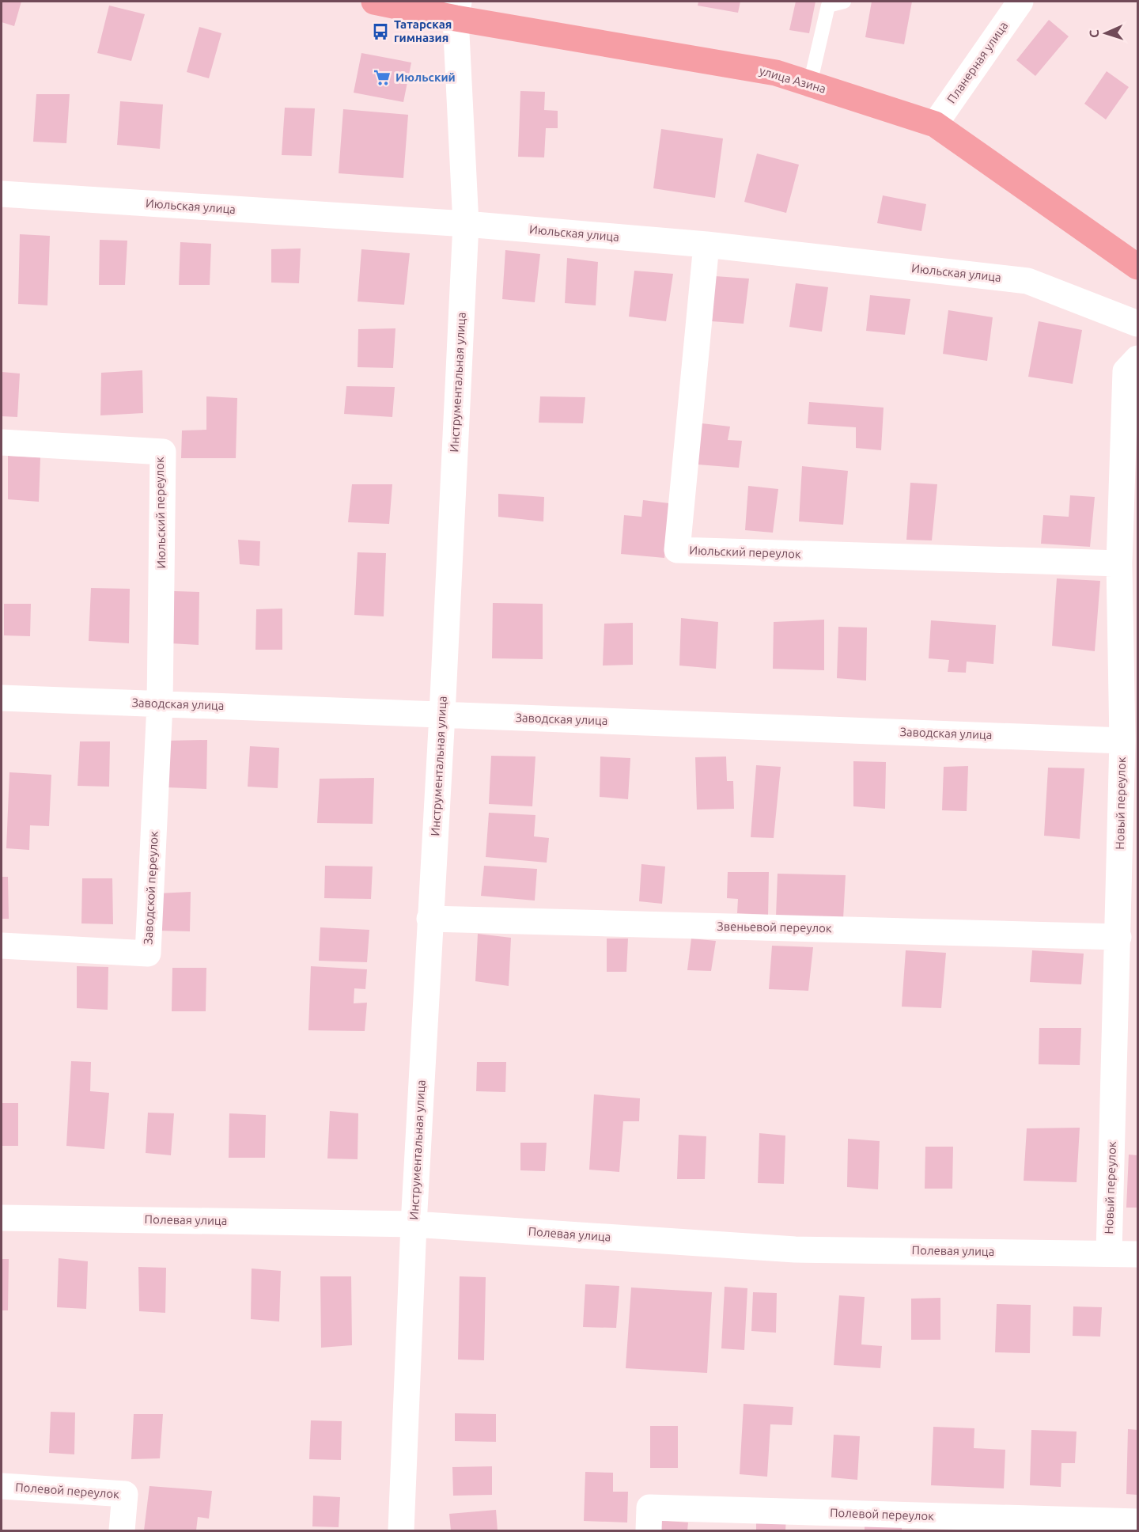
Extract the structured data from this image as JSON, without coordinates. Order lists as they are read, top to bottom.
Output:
{
  "streets": {
    "main road": ["улица Азина"],
    "street": [
      "Планерная улица",
      "Июльская улица",
      "Инструментальная улица",
      "Июльский переулок",
      "Заводская улица",
      "Новый переулок",
      "Заводской переулок",
      "Звеньевой переулок",
      "Полевая улица",
      "Полевой переулок"
    ]
  },
  "crossings": [
    ["Планерная улица", "улица Азина"],
    ["улица Азина", "Инструментальная улица"],
    ["Июльская улица", "Инструментальная улица"],
    ["Июльская улица", "Июльский переулок"],
    ["Инструментальная улица", "Заводская улица"],
    ["Инструментальная улица", "Звеньевой переулок"],
    ["Инструментальная улица", "Полевая улица"],
    ["Июльский переулок", "Заводская улица"],
    ["Июльский переулок", "Новый переулок"],
    ["Июльский переулок", "Заводской переулок"],
    ["Заводская улица", "Новый переулок"],
    ["Заводская улица", "Заводской переулок"],
    ["Новый переулок", "Звеньевой переулок"],
    ["Новый переулок", "Полевая улица"]
  ],
  "places": {
    "bus stop": ["Татарская гимназия"],
    "supermarket": ["Июльский"]
  },
  "north": "left"
}
